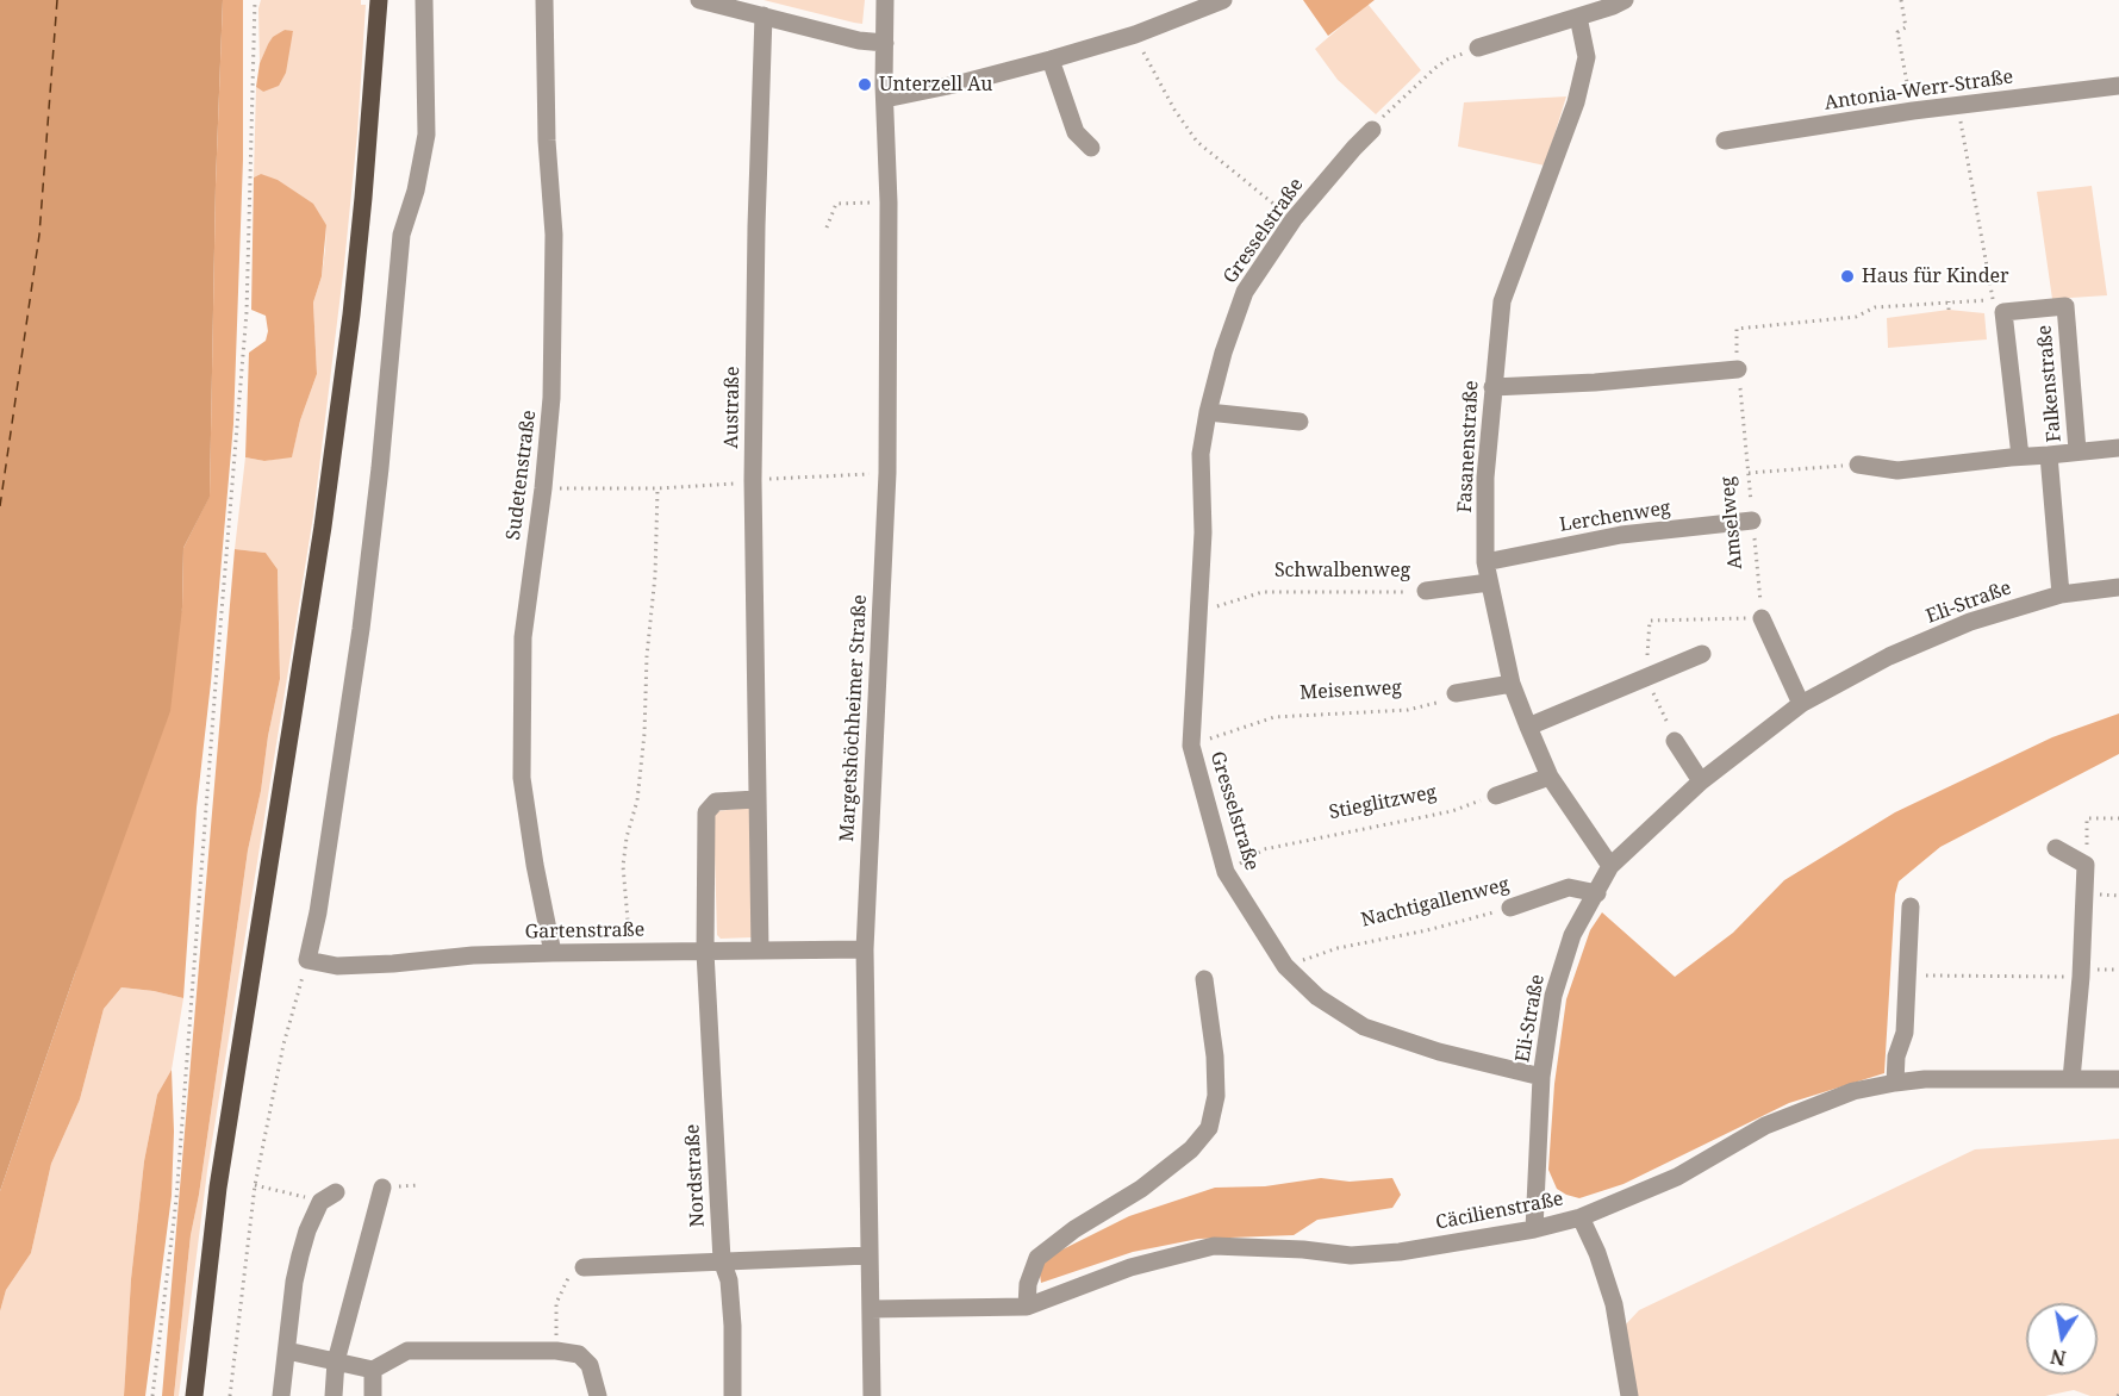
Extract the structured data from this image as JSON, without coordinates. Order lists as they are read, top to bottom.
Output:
{
  "streets": {
    "street": [
      "Antonia-Werr-Straße",
      "Gresselstraße",
      "Falkenstraße",
      "Austraße",
      "Fasanenstraße",
      "Sudetenstraße",
      "Lerchenweg",
      "Schwalbenweg",
      "Eli-Straße",
      "Margetshöchheimer Straße",
      "Nachtigallenweg",
      "Gartenstraße",
      "Nordstraße",
      "Cäcilienstraße"
    ],
    "path": ["Amselweg", "Meisenweg", "Stieglitzweg"]
  },
  "crossings": [
    ["Gresselstraße", "Schwalbenweg"],
    ["Gresselstraße", "Eli-Straße"],
    ["Gresselstraße", "Meisenweg"],
    ["Gresselstraße", "Stieglitzweg"],
    ["Gresselstraße", "Nachtigallenweg"],
    ["Falkenstraße", "Eli-Straße"],
    ["Austraße", "Gartenstraße"],
    ["Fasanenstraße", "Lerchenweg"],
    ["Fasanenstraße", "Schwalbenweg"],
    ["Fasanenstraße", "Eli-Straße"],
    ["Sudetenstraße", "Gartenstraße"],
    ["Lerchenweg", "Amselweg"],
    ["Eli-Straße", "Nachtigallenweg"],
    ["Eli-Straße", "Cäcilienstraße"],
    ["Margetshöchheimer Straße", "Gartenstraße"],
    ["Margetshöchheimer Straße", "Cäcilienstraße"],
    ["Gartenstraße", "Nordstraße"]
  ],
  "places": ["Unterzell Au", "Haus für Kinder"],
  "north": "bottom"
}
